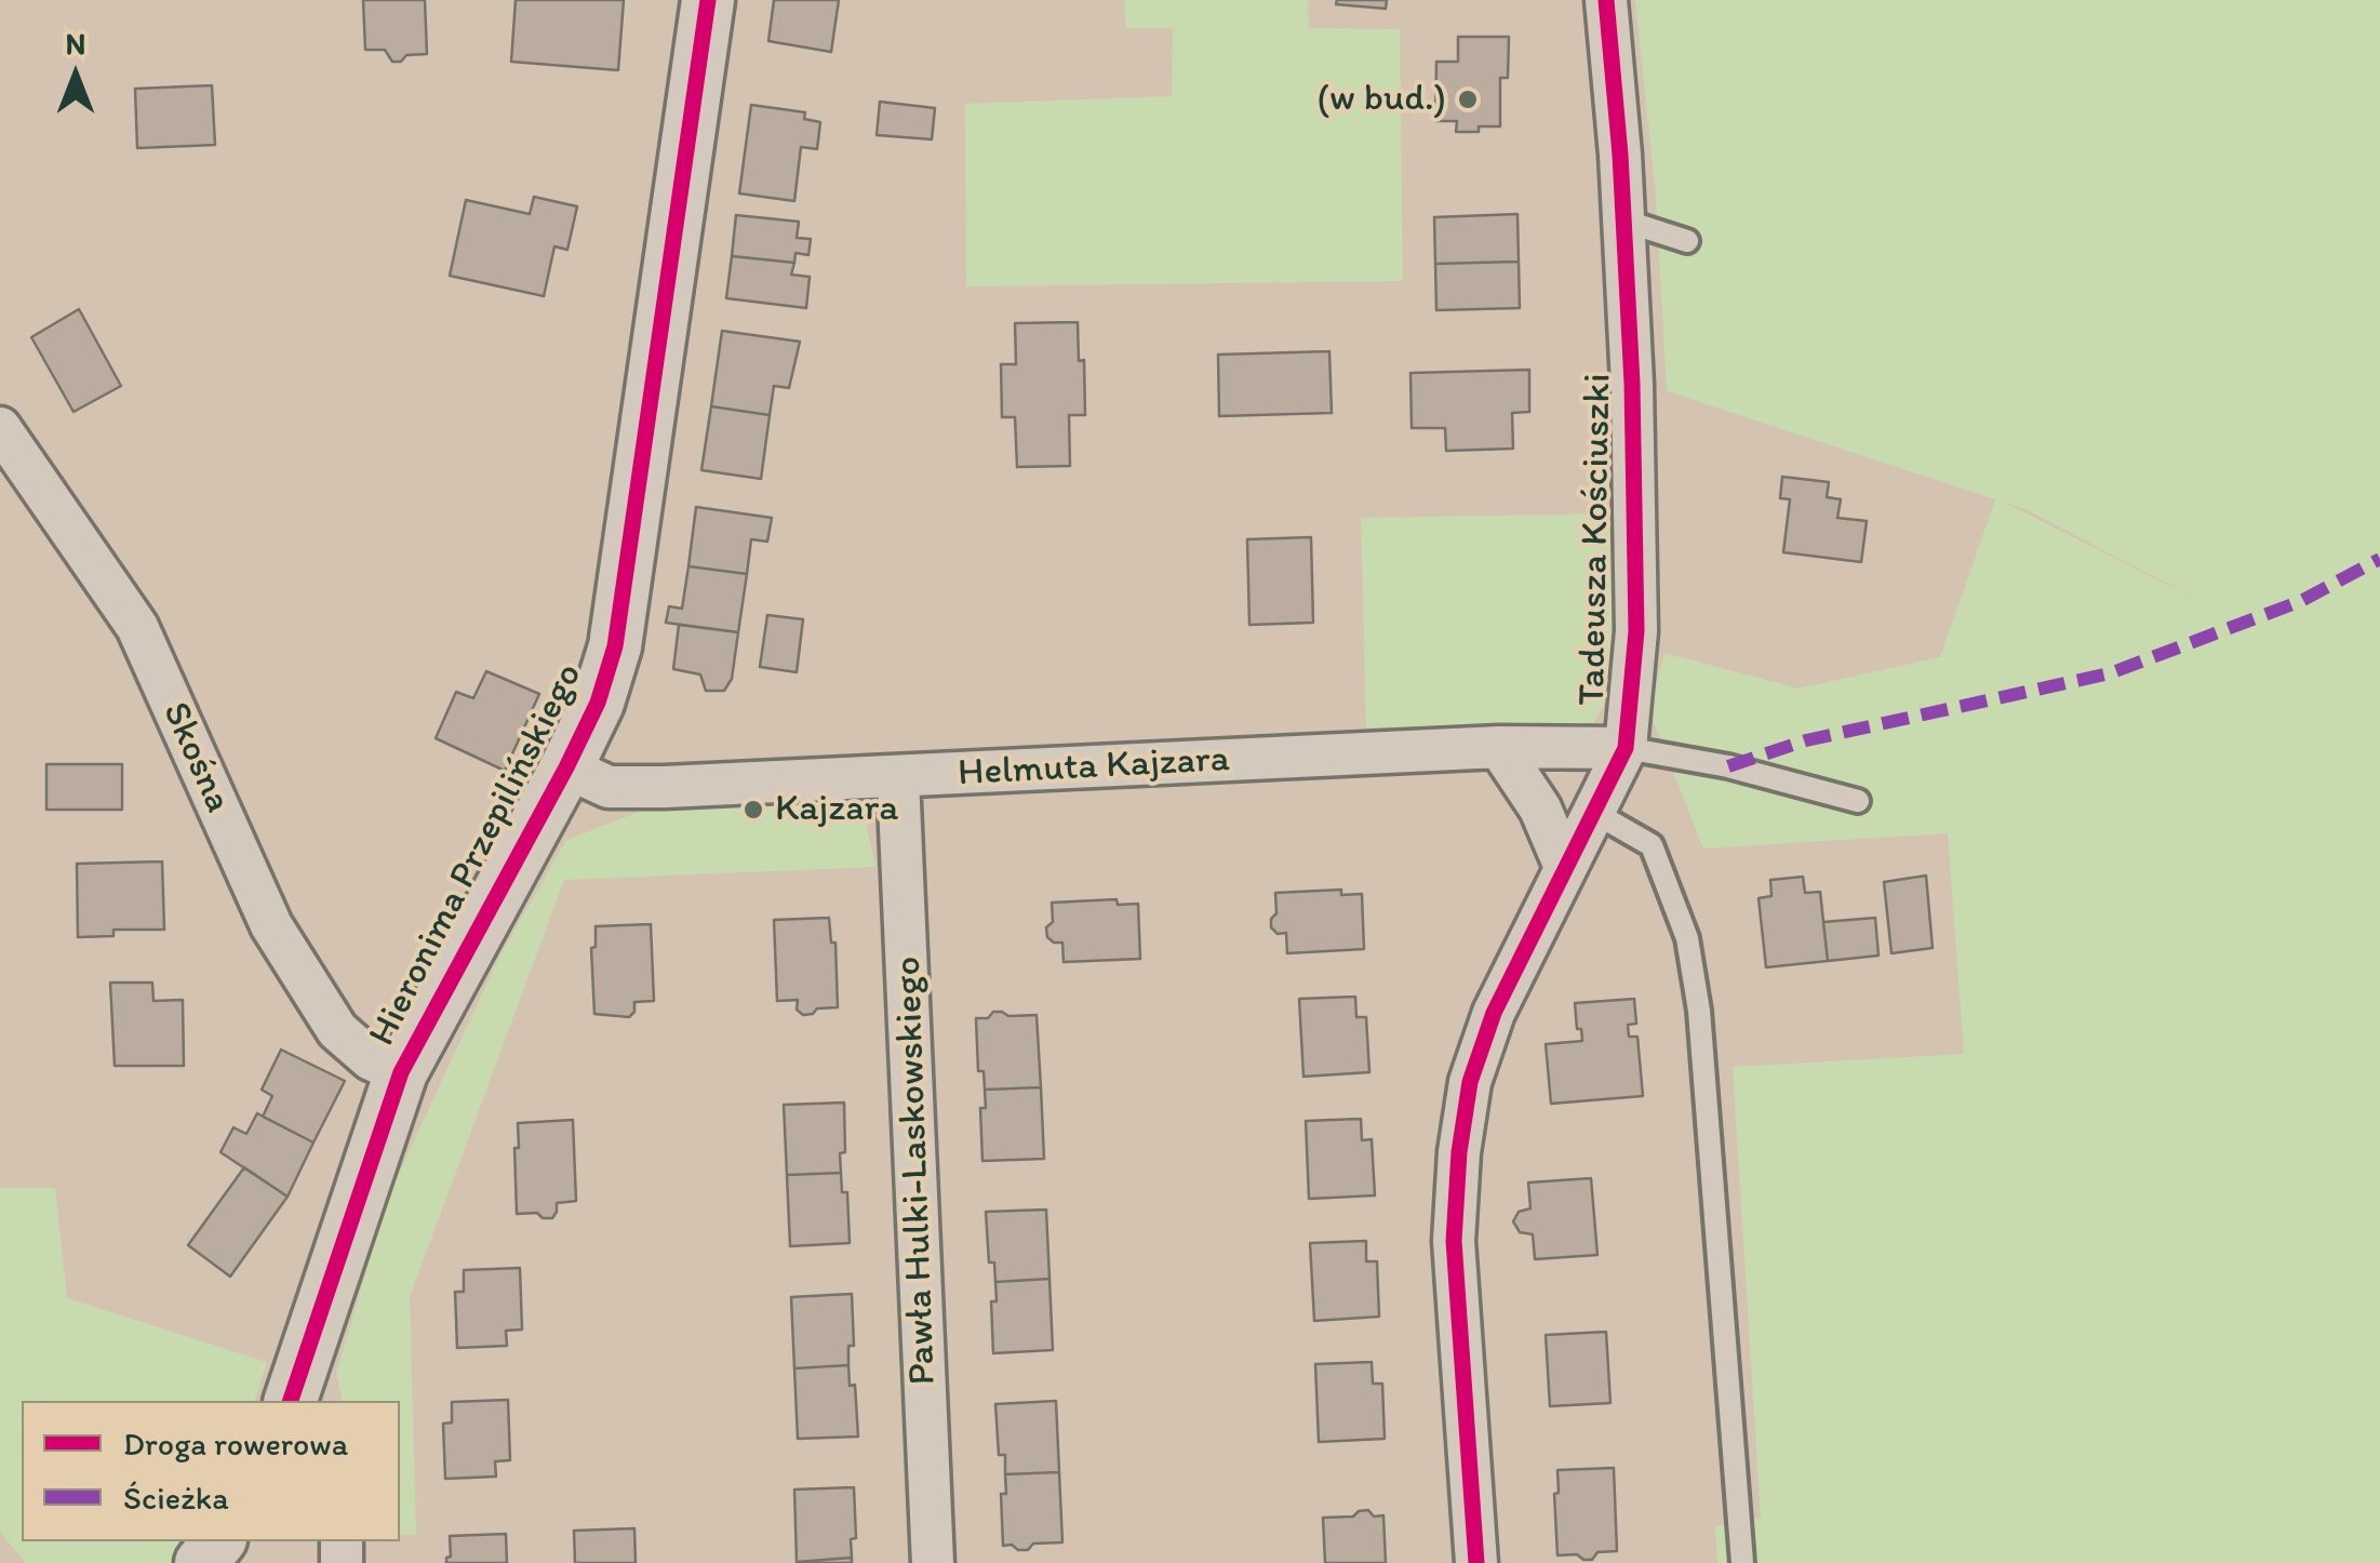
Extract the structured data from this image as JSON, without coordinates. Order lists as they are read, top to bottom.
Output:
{
  "streets": {
    "street": [
      "Tadeusza Kościuszki",
      "Skośna",
      "Helmuta Kajzara",
      "Hieronima Przepilińskiego",
      "Pawła Hulki-Laskowskiego"
    ]
  },
  "crossings": [
    ["Tadeusza Kościuszki", "Helmuta Kajzara"],
    ["Skośna", "Hieronima Przepilińskiego"],
    ["Helmuta Kajzara", "Hieronima Przepilińskiego"],
    ["Helmuta Kajzara", "Pawła Hulki-Laskowskiego"]
  ],
  "places": ["(w bud.)", "Kajzara"],
  "legend": ["Droga rowerowa", "Ścieżka"],
  "north": "top"
}
